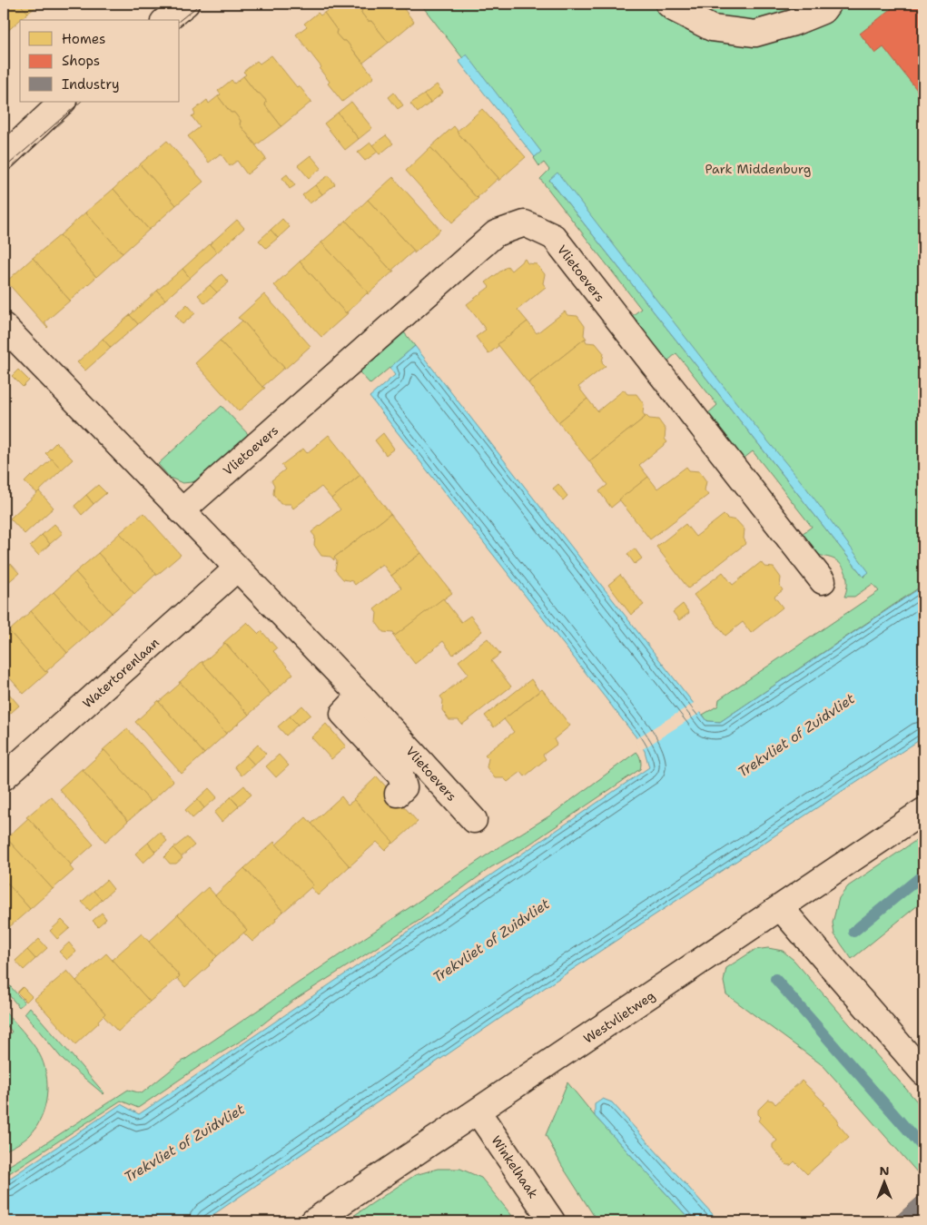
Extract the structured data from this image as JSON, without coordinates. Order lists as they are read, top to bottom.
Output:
{
  "streets": {
    "street": [
      "Vlietoevers",
      "Watertorenlaan",
      "Westvlietweg",
      "Winkelhaak"
    ]
  },
  "crossings": [
    ["Vlietoevers", "Watertorenlaan"],
    ["Westvlietweg", "Winkelhaak"]
  ],
  "water": ["Trekvliet of Zuidvliet"],
  "parks": ["Park Middenburg"],
  "legend": ["Homes", "Shops", "Industry"],
  "north": "top"
}
